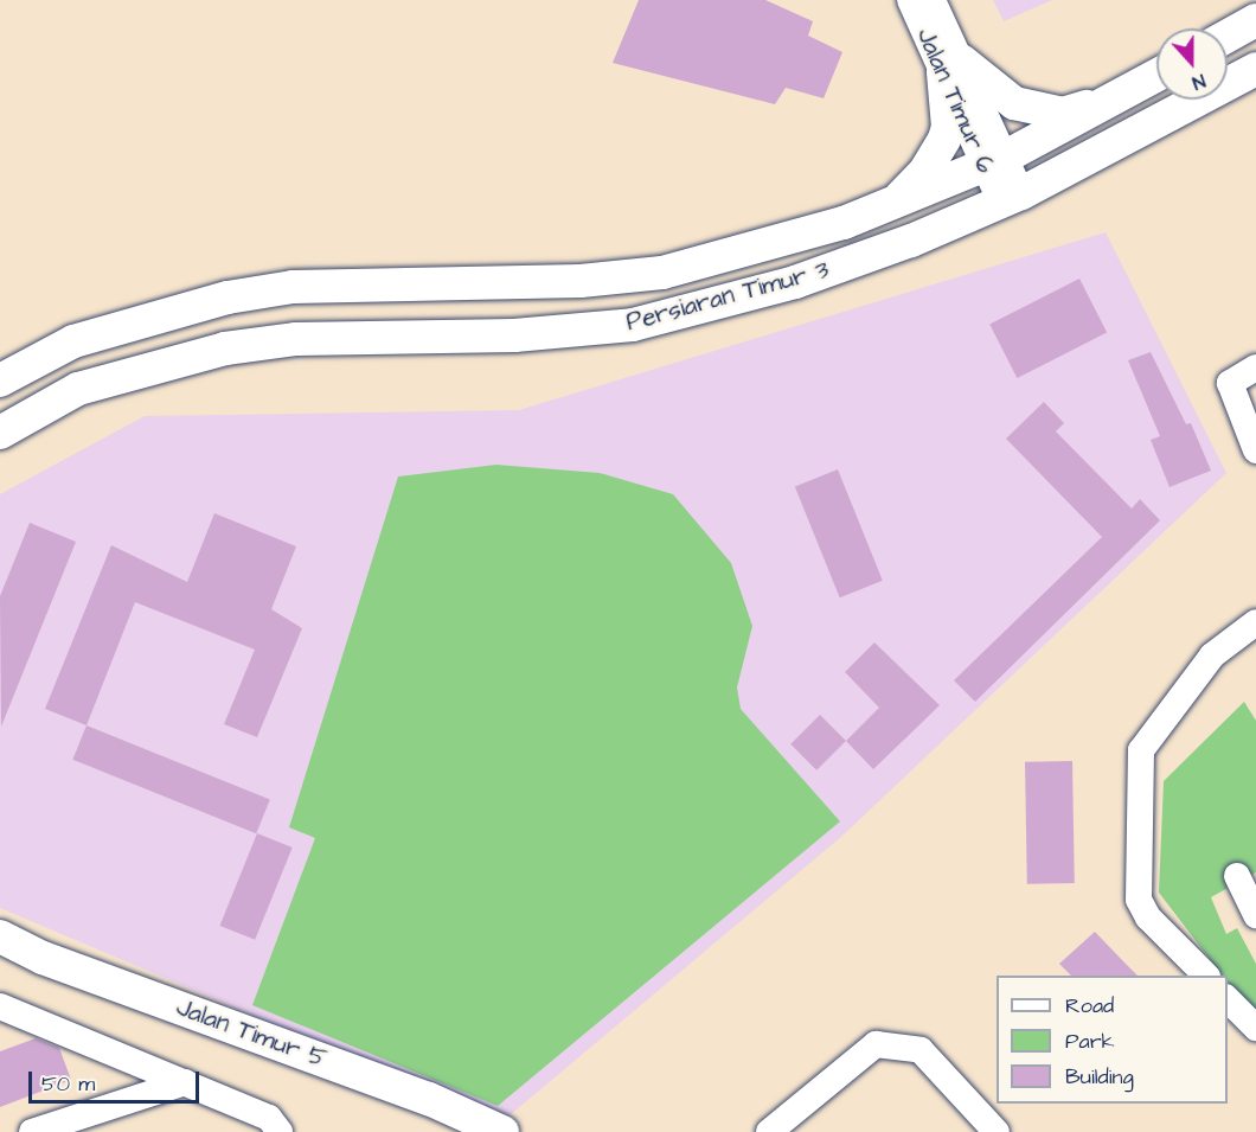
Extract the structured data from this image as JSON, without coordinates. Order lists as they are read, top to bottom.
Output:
{
  "streets": {
    "street": ["Jalan Timur 6", "Persiaran Timur 3", "Jalan Timur 5"]
  },
  "crossings": [
    ["Jalan Timur 6", "Persiaran Timur 3"]
  ],
  "legend": ["Road", "Park", "Building"],
  "scale_bar": "50 m",
  "north": "bottom"
}
